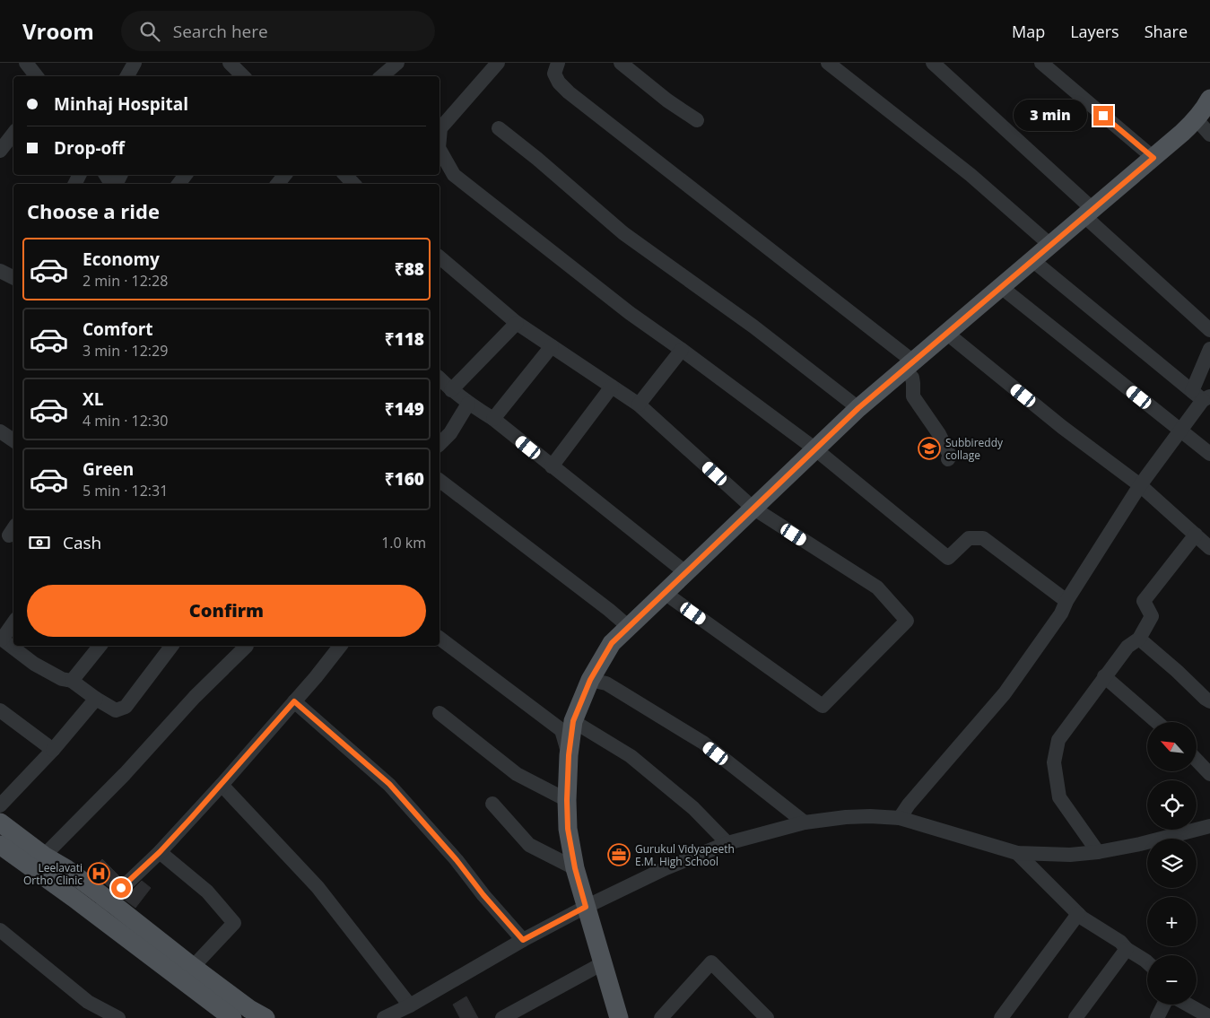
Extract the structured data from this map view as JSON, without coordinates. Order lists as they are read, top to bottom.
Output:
{
  "places": {
    "school or university": ["Subbireddy collage"],
    "office": ["Gurukul Vidyapeeth E.M. High School"],
    "hospital": ["Leelavati Ortho Clinic"]
  },
  "north": "top left",
  "page": {
    "header": "Vroom",
    "search": "Search here",
    "nav": ["Map", "Layers", "Share"],
    "banner": ["Minhaj Hospital", "Drop-off"],
    "bubble": "3 min",
    "heading": "Choose a ride",
    "list": [
      {
        "name": "Economy",
        "note": "2 min · 12:28",
        "value": "₹88"
      },
      {
        "name": "Comfort",
        "note": "3 min · 12:29",
        "value": "₹118"
      },
      {
        "name": "XL",
        "note": "4 min · 12:30",
        "value": "₹149"
      },
      {
        "name": "Green",
        "note": "5 min · 12:31",
        "value": "₹160"
      }
    ],
    "pay": ["Cash", "1.0 km"],
    "buttons": "Confirm",
    "map_buttons": ["+", "−"]
  }
}
